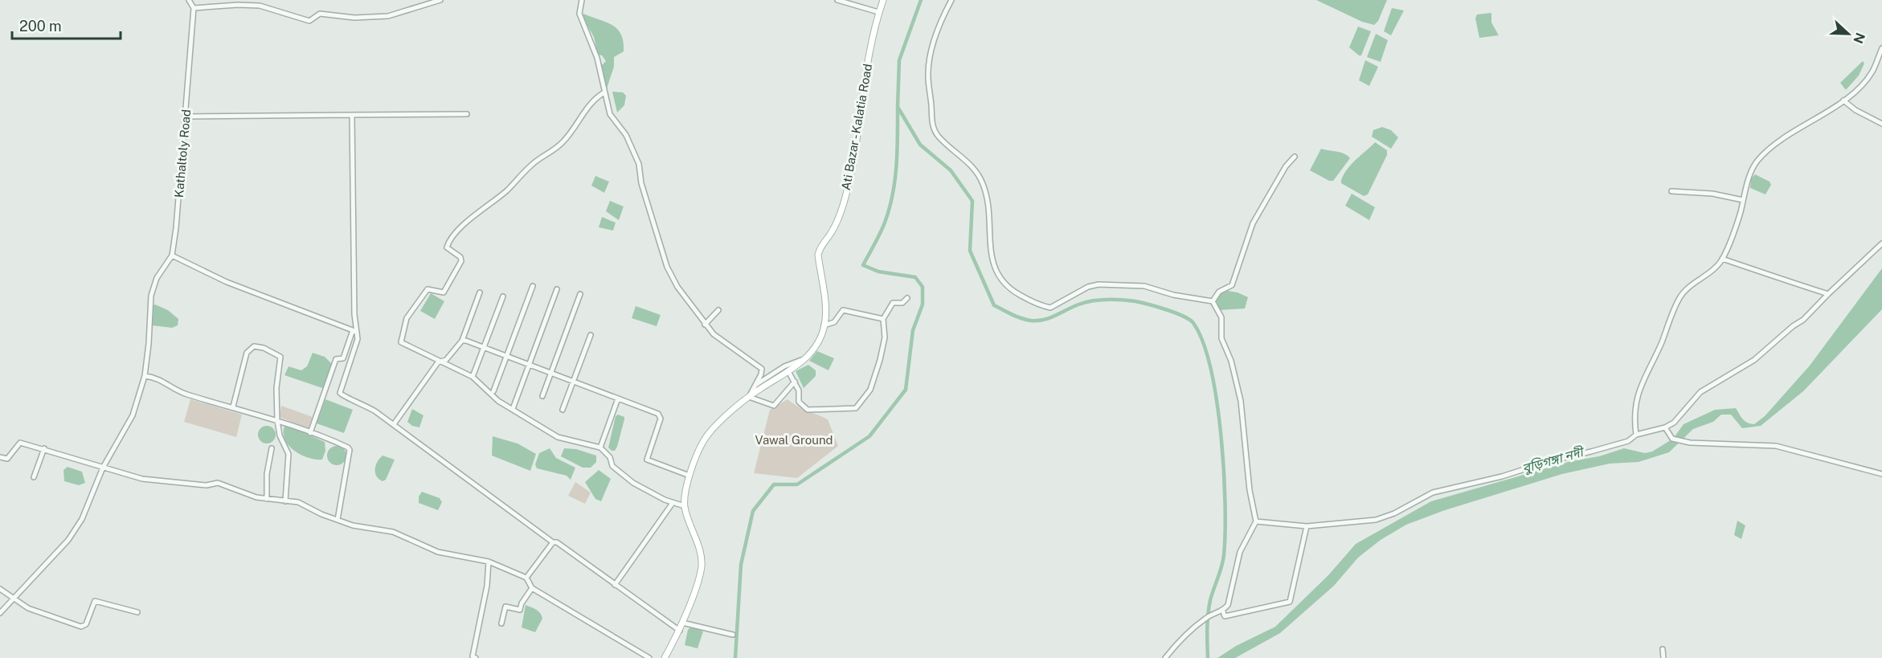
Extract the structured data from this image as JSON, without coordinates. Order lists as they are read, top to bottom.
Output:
{
  "streets": {
    "main road": ["Ati Bazar - Kalatia Road"],
    "street": ["Kathaltoly Road"]
  },
  "water": ["বুড়িগঙ্গা নদী"],
  "parks": ["Vawal Ground"],
  "scale_bar": "200 m",
  "north": "right"
}
